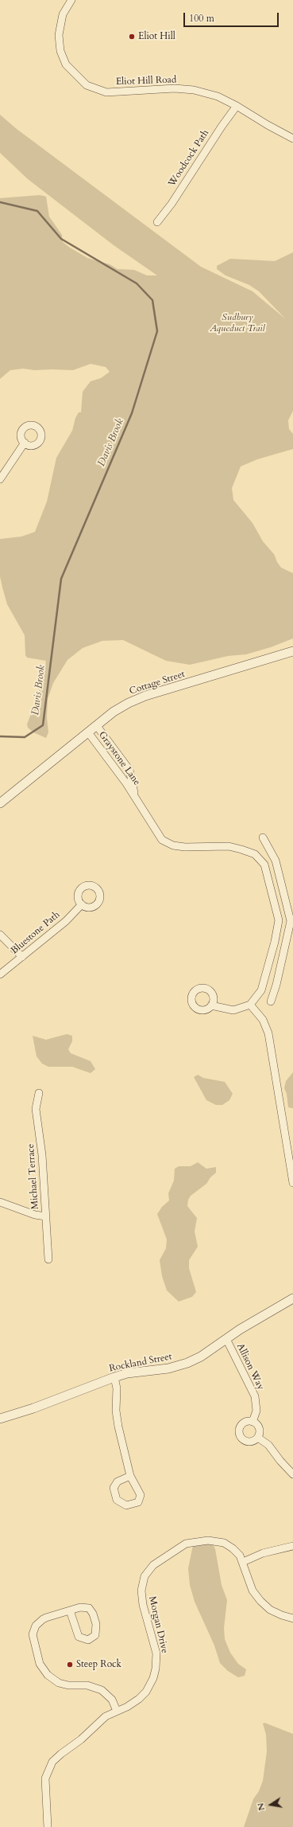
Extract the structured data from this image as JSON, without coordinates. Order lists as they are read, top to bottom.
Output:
{
  "streets": {
    "street": [
      "Eliot Hill Road",
      "Woodcock Path",
      "Cottage Street",
      "Graystone Lane",
      "Bluestone Path",
      "Michael Terrace",
      "Rockland Street",
      "Allison Way",
      "Morgan Drive"
    ]
  },
  "crossings": [
    ["Eliot Hill Road", "Woodcock Path"],
    ["Cottage Street", "Graystone Lane"],
    ["Rockland Street", "Allison Way"]
  ],
  "water": ["Davis Brook"],
  "parks": ["Sudbury Aqueduct Trail"],
  "places": ["Eliot Hill", "Steep Rock"],
  "scale_bar": "100 m",
  "north": "left"
}
